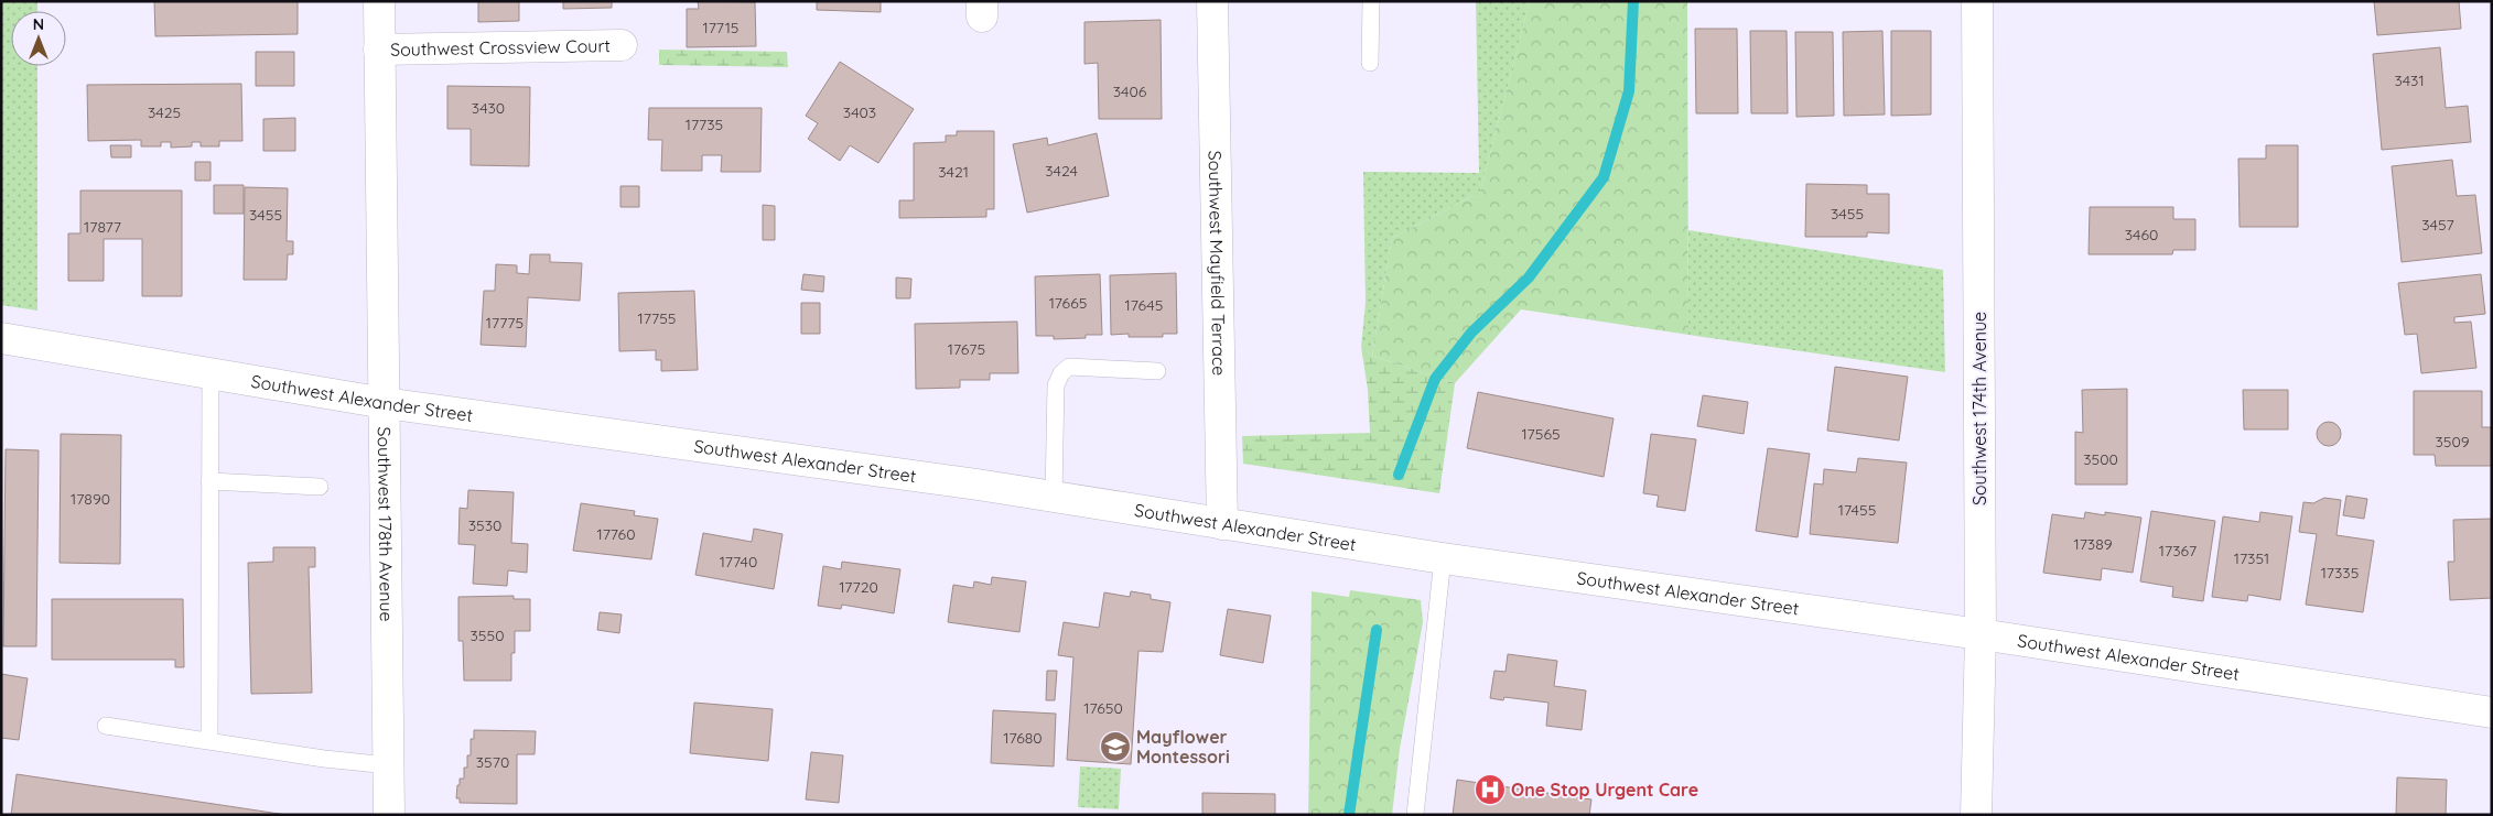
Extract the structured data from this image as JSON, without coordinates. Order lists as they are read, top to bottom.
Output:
{
  "streets": {
    "street": [
      "Southwest Crossview Court",
      "Southwest Mayfield Terrace",
      "Southwest Alexander Street",
      "Southwest 174th Avenue",
      "Southwest 178th Avenue"
    ]
  },
  "crossings": [
    ["Southwest Crossview Court", "Southwest 178th Avenue"],
    ["Southwest Mayfield Terrace", "Southwest Alexander Street"],
    ["Southwest Alexander Street", "Southwest 174th Avenue"],
    ["Southwest Alexander Street", "Southwest 178th Avenue"]
  ],
  "places": {
    "school or university": ["Mayflower Montessori"],
    "hospital": ["One Stop Urgent Care"]
  },
  "house_numbers": [
    "17715",
    "3431",
    "3406",
    "3430",
    "3425",
    "3403",
    "17735",
    "3424",
    "3421",
    "3455",
    "3455",
    "3457",
    "17877",
    "3460",
    "17665",
    "17645",
    "17755",
    "17775",
    "17675",
    "17565",
    "3509",
    "3500",
    "17890",
    "17455",
    "3530",
    "17760",
    "17389",
    "17367",
    "17351",
    "17740",
    "17335",
    "17720",
    "3550",
    "17650",
    "17680",
    "3570"
  ],
  "north": "top"
}
